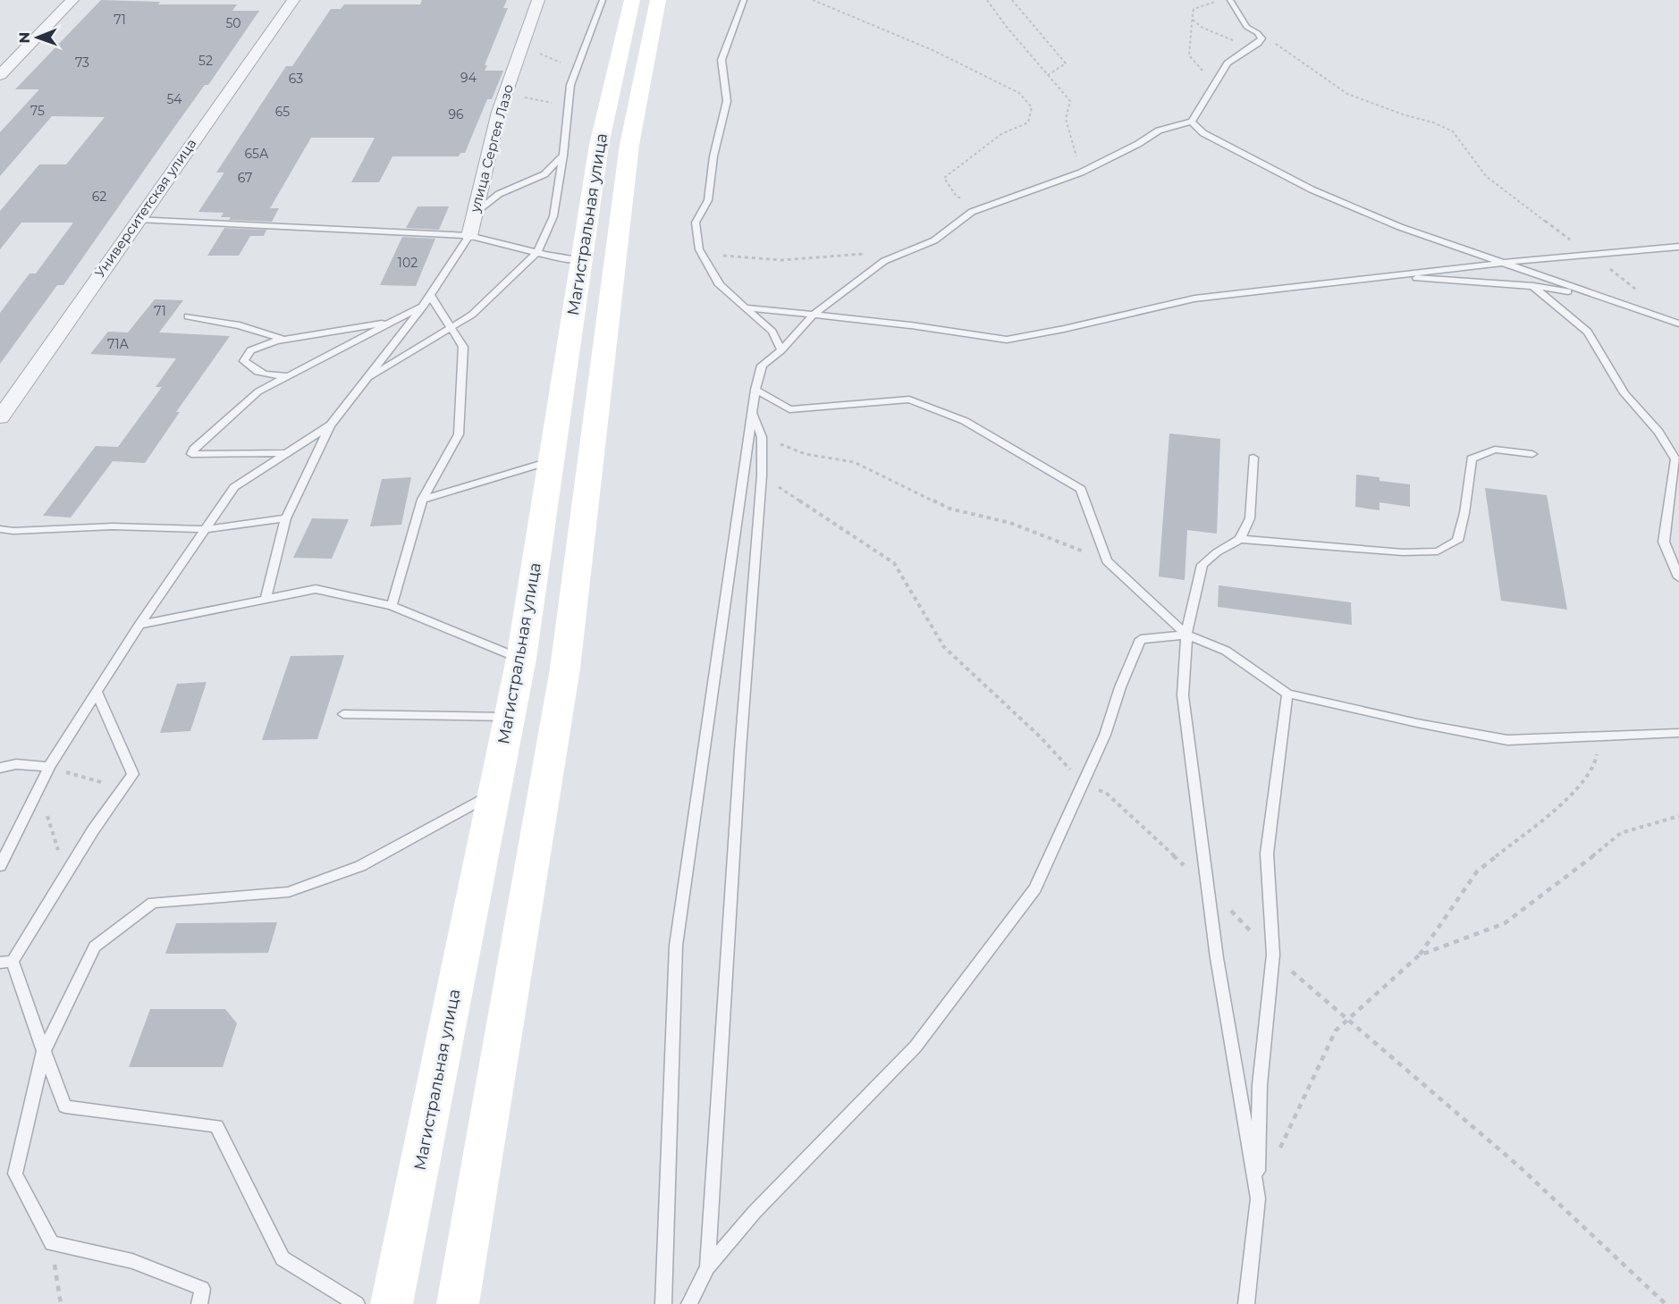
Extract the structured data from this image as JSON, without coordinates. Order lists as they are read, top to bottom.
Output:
{
  "streets": {
    "main road": ["Магистральная улица"],
    "street": ["улица Сергея Лазо", "Университетская улица"]
  },
  "house_numbers": [
    "71",
    "50",
    "52",
    "73",
    "94",
    "63",
    "54",
    "75",
    "65",
    "96",
    "65А",
    "67",
    "62",
    "102",
    "71",
    "71А"
  ],
  "north": "left"
}
